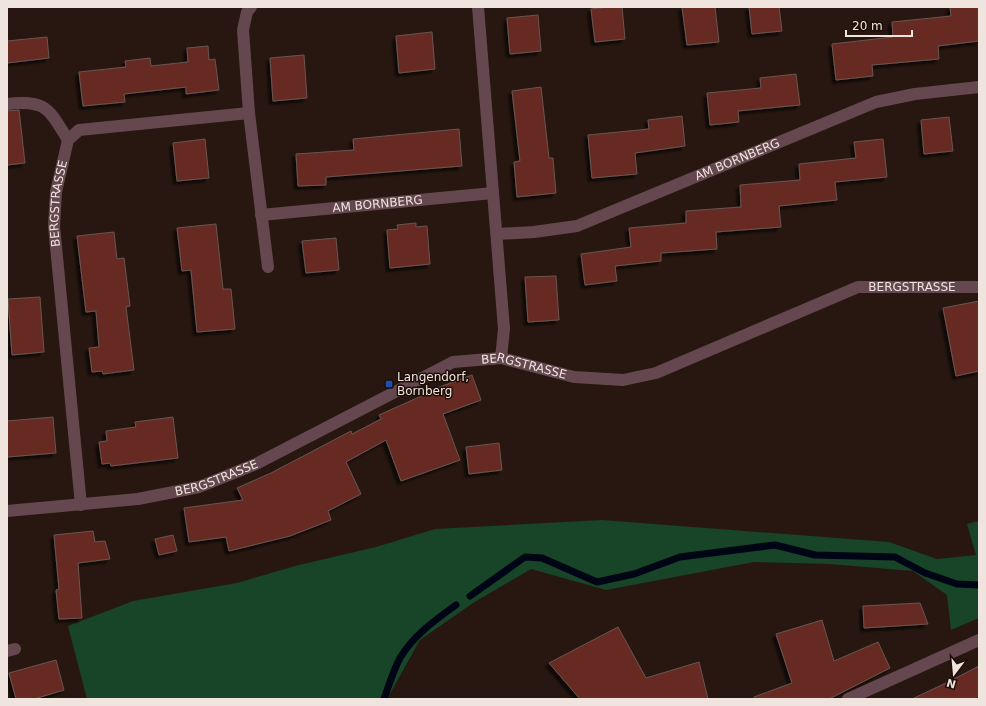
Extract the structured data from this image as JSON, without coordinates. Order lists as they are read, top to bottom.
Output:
{
  "streets": {
    "street": ["AM BORNBERG", "BERGSTRASSE"]
  },
  "places": {
    "transit": ["Langendorf, Bornberg"]
  },
  "scale_bar": "20 m",
  "north": "bottom"
}
